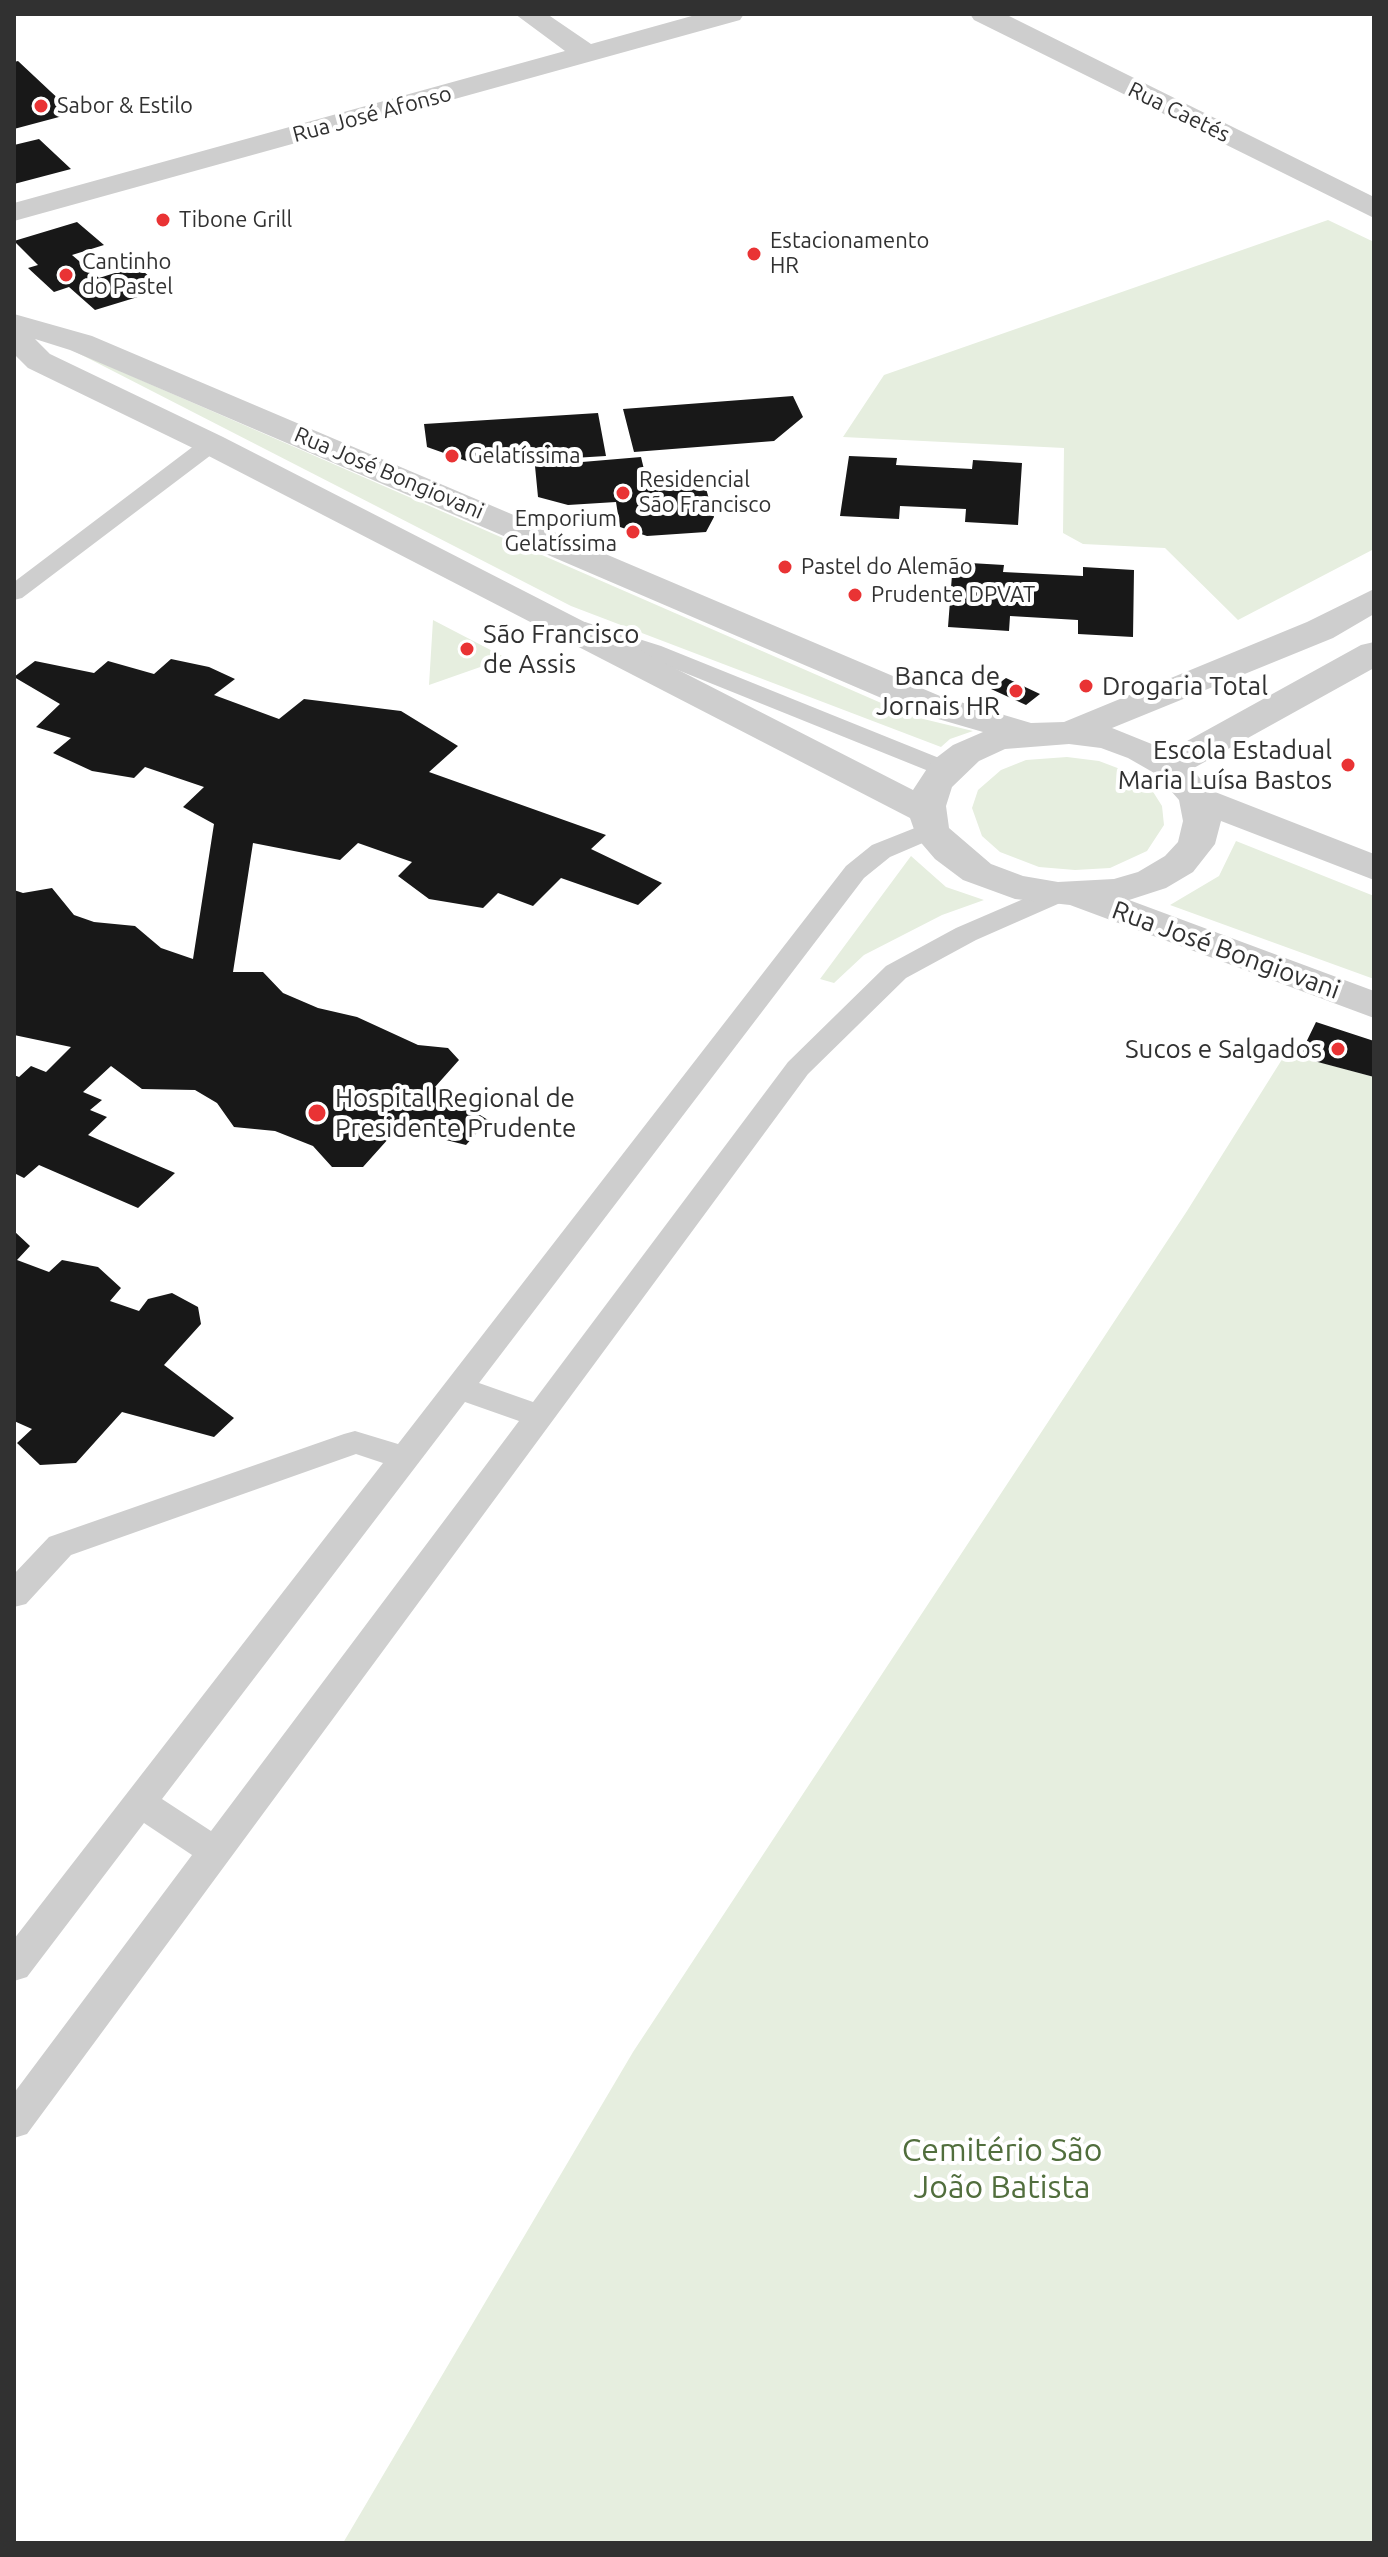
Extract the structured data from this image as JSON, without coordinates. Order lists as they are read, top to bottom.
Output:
{
  "streets": {
    "street": ["Rua Caetés", "Rua José Afonso", "Rua José Bongiovani"]
  },
  "parks": ["Cemitério São João Batista"],
  "places": [
    "Sabor & Estilo",
    "Tibone Grill",
    "Estacionamento HR",
    "Cantinho do Pastel",
    "Gelatíssima",
    "Residencial São Francisco",
    "Emporium Gelatíssima",
    "Pastel do Alemão",
    "Prudente DPVAT",
    "São Francisco de Assis",
    "Drogaria Total",
    "Banca de Jornais HR",
    "Escola Estadual Maria Luísa Bastos",
    "Sucos e Salgados",
    "Hospital Regional de Presidente Prudente"
  ]
}
